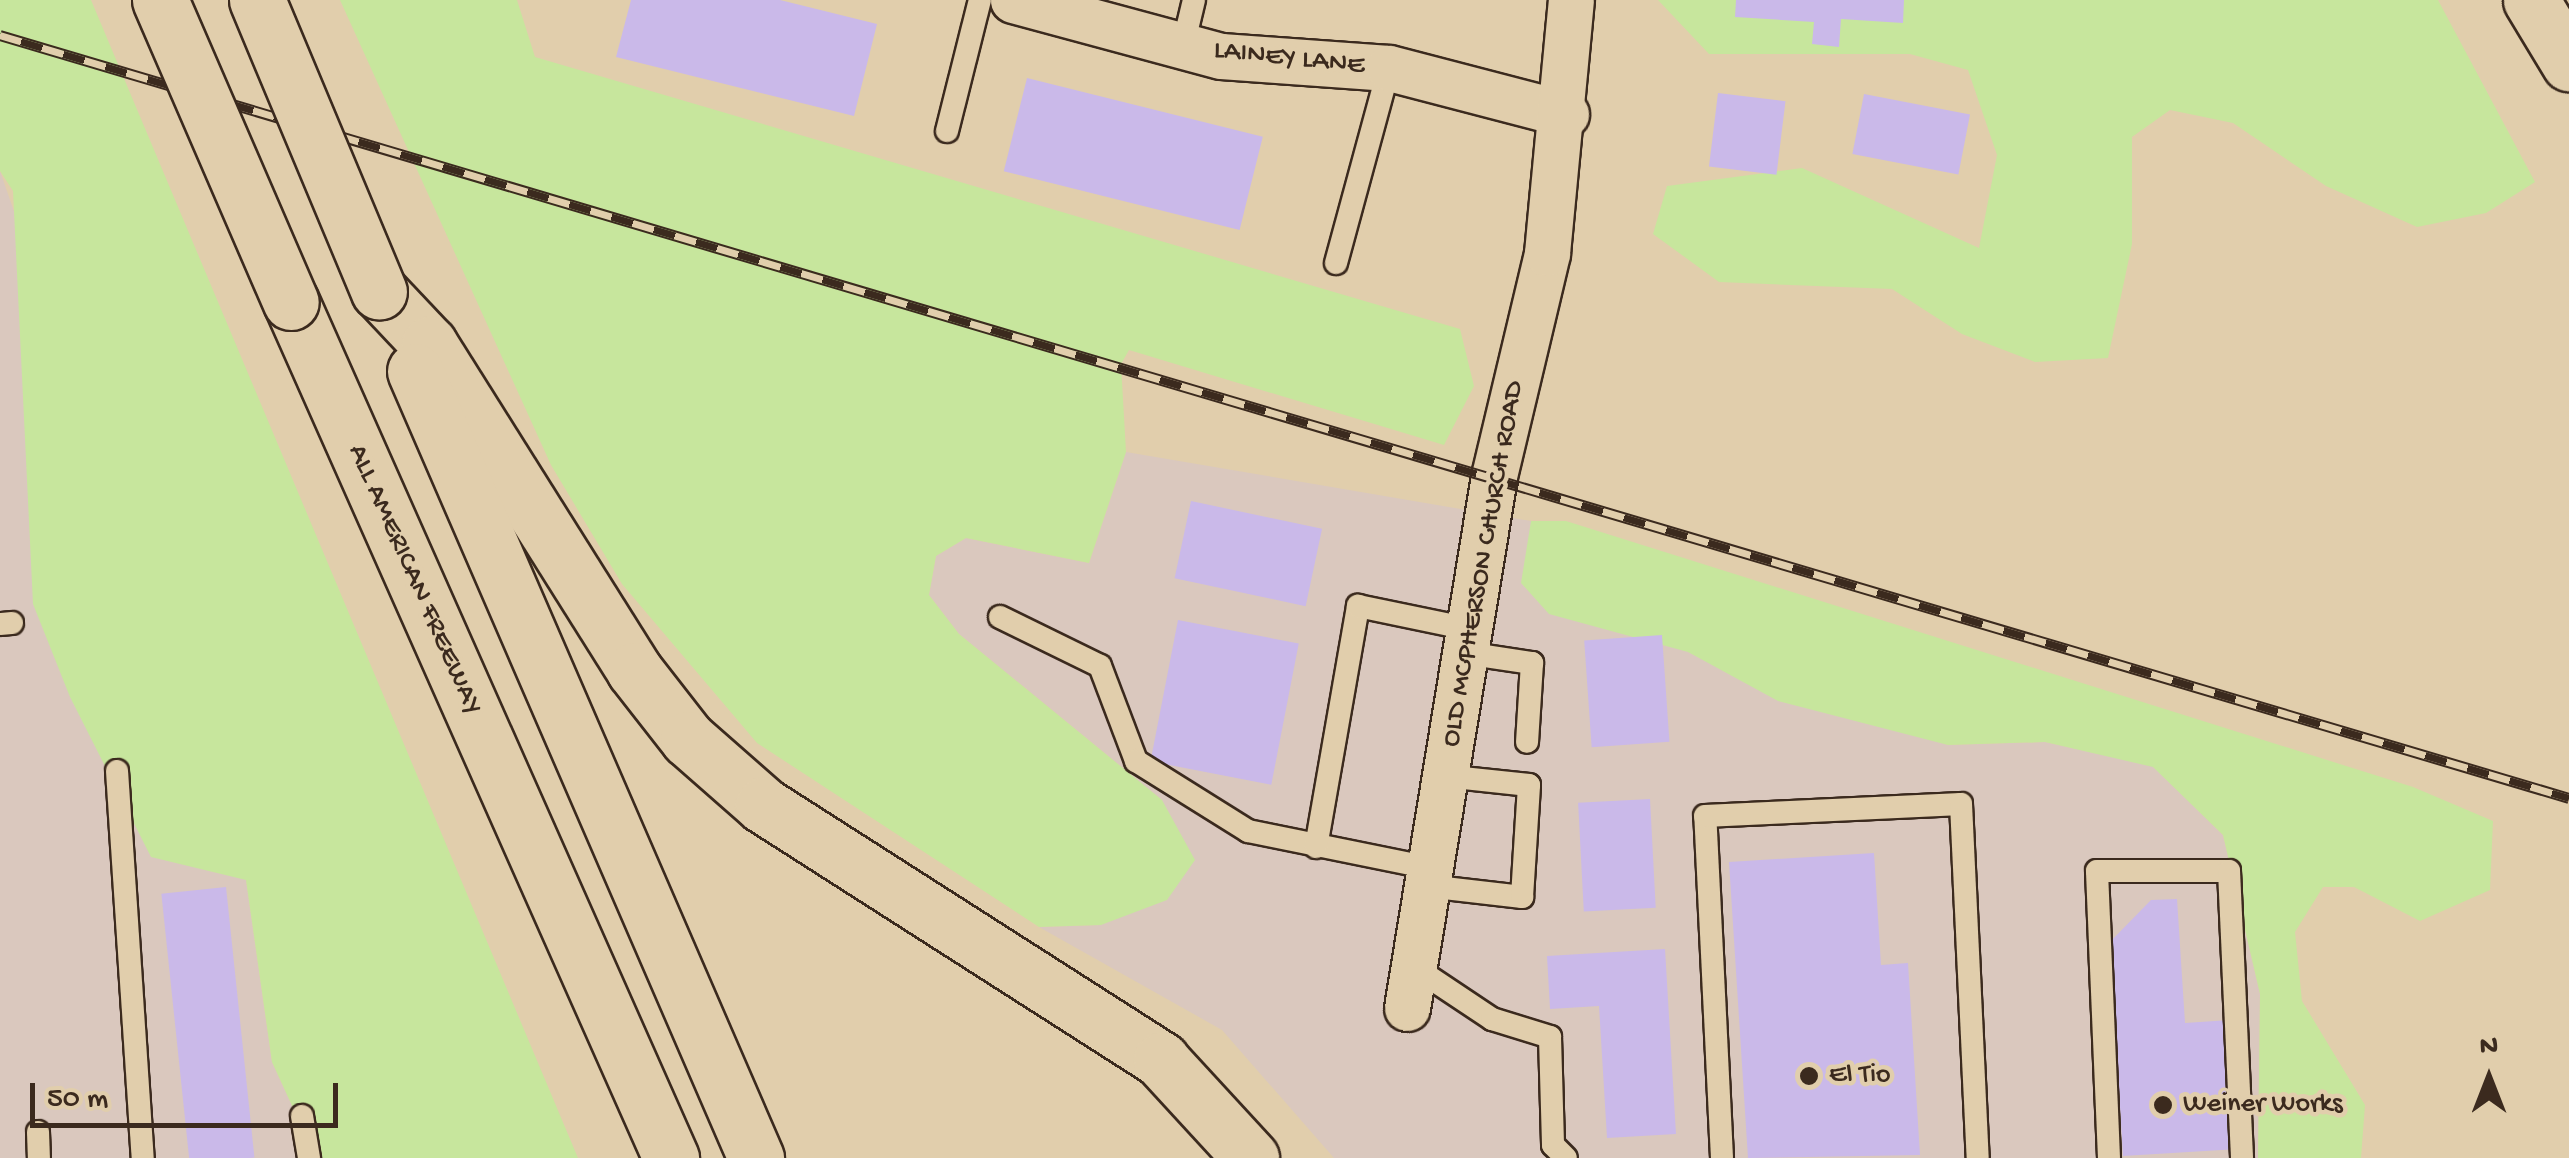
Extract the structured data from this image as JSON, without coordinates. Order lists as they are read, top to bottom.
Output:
{
  "streets": {
    "main road": ["ALL AMERICAN FREEWAY"],
    "street": ["LAINEY LANE", "OLD MCPHERSON CHURCH ROAD"]
  },
  "crossings": [
    ["LAINEY LANE", "OLD MCPHERSON CHURCH ROAD"]
  ],
  "places": ["El Tio", "Weiner Works"],
  "scale_bar": "50 m",
  "north": "top"
}
